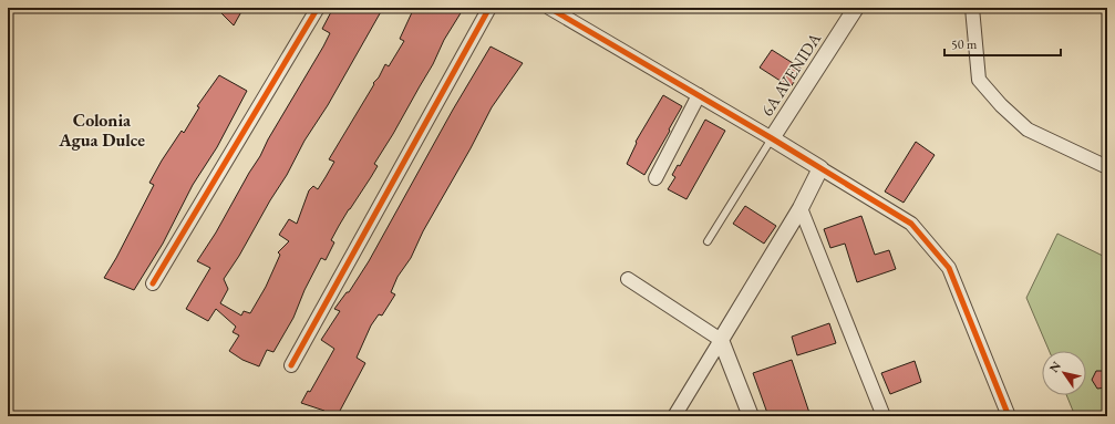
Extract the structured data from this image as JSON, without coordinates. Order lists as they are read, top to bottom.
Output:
{
  "streets": {
    "street": ["6A AVENIDA"]
  },
  "districts": ["Colonia Agua Dulce"],
  "scale_bar": "50 m",
  "north": "top left"
}
